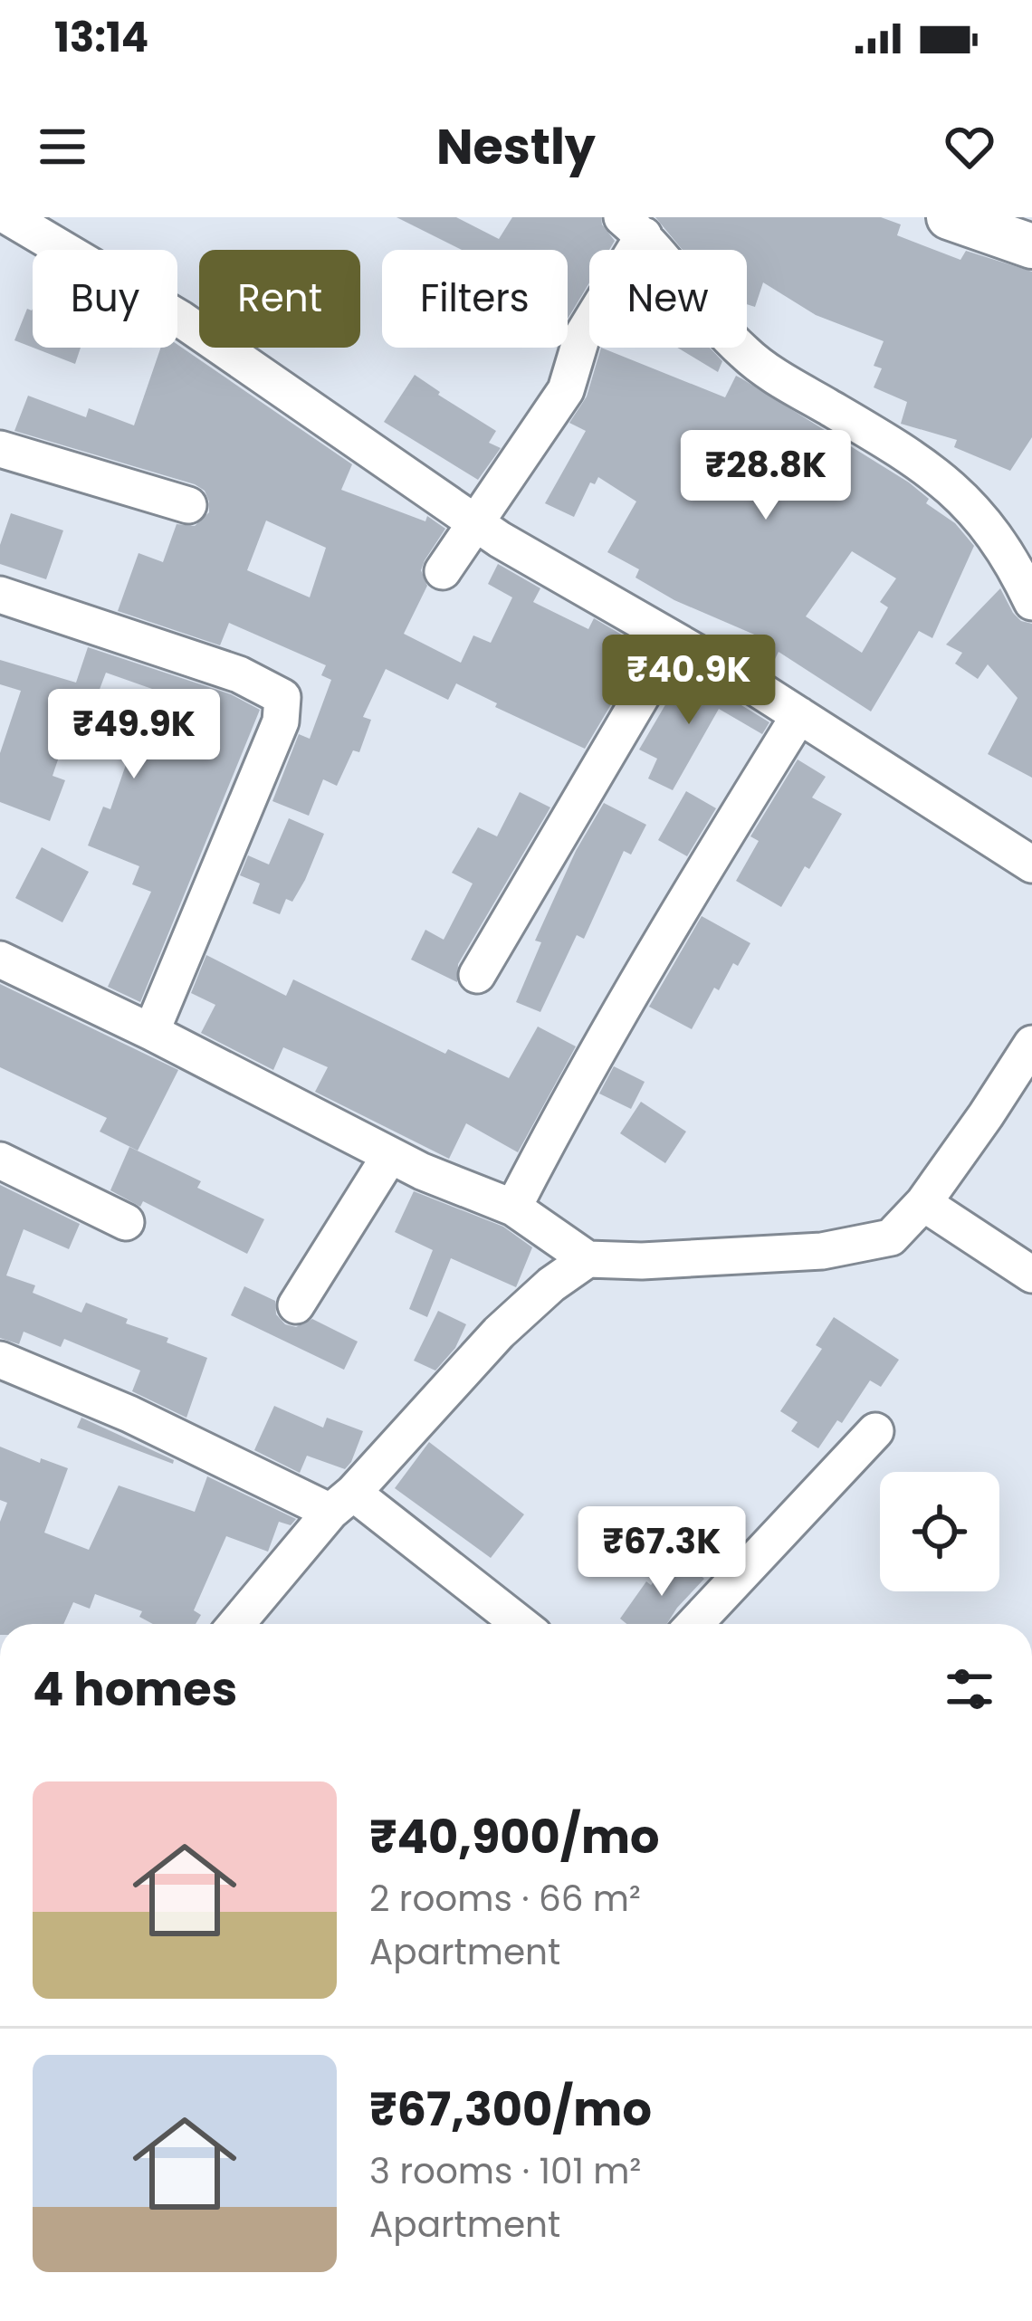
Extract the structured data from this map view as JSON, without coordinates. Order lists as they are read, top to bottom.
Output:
{
  "page": {
    "status": "13:14",
    "header": "Nestly",
    "chip": [
      "Buy",
      "Rent",
      "Filters",
      "New"
    ],
    "price": [
      "₹28.8K",
      "₹40.9K",
      "₹49.9K",
      "₹67.3K"
    ],
    "heading": "4 homes",
    "list": [
      {
        "name": "₹40,900/mo",
        "note": "2 rooms · 66 m² · Apartment"
      },
      {
        "name": "₹67,300/mo",
        "note": "3 rooms · 101 m² · Apartment"
      }
    ]
  }
}
